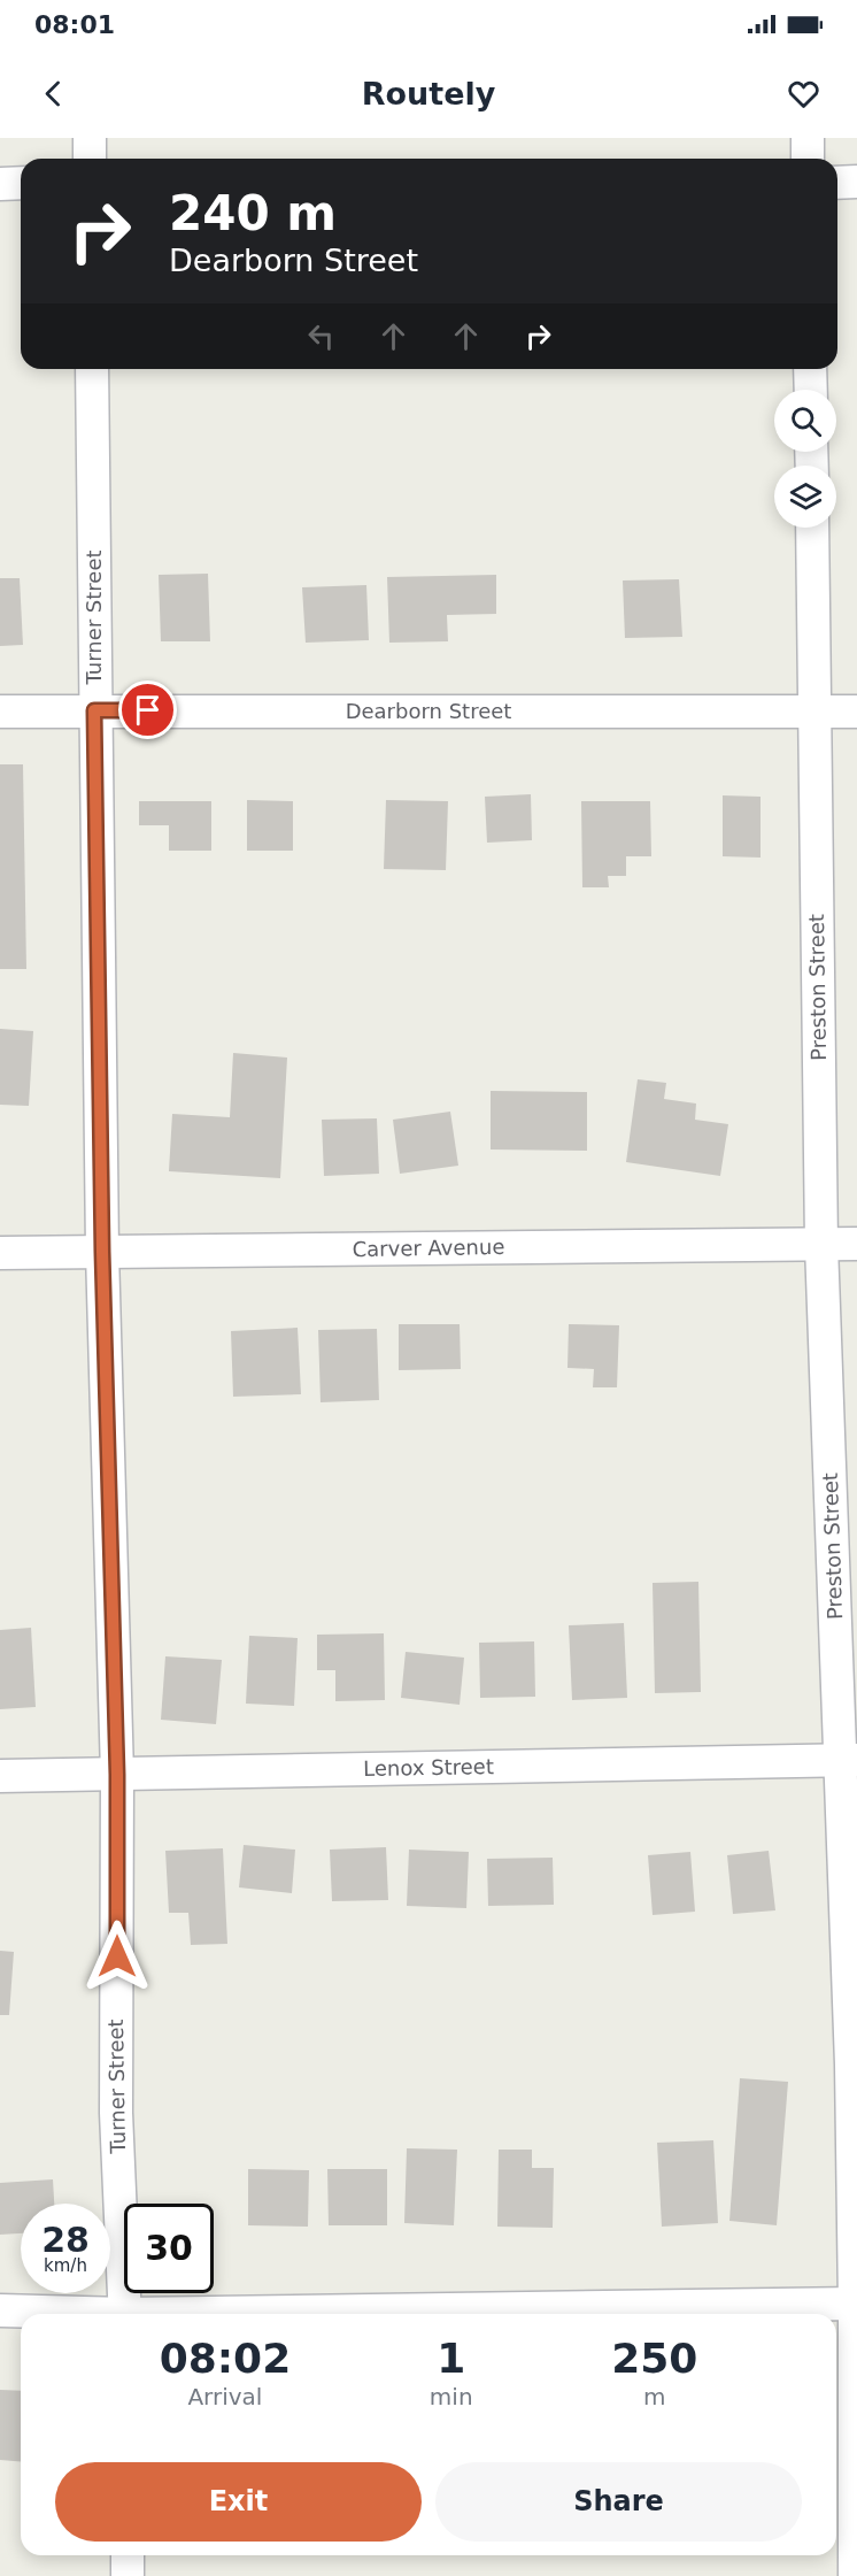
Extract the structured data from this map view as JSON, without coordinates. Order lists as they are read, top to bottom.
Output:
{
  "streets": {
    "street": [
      "Turner Street",
      "Dearborn Street",
      "Preston Street",
      "Carver Avenue",
      "Lenox Street"
    ]
  },
  "crossings": [
    ["Turner Street", "Dearborn Street"],
    ["Turner Street", "Carver Avenue"],
    ["Turner Street", "Lenox Street"],
    ["Dearborn Street", "Preston Street"],
    ["Preston Street", "Carver Avenue"],
    ["Preston Street", "Lenox Street"]
  ],
  "page": {
    "status": "08:01",
    "header": "Routely",
    "turn": ["240 m", "Dearborn Street"],
    "speed": "28 km/h",
    "limit": "30",
    "eta": [
      "08:02",
      "Arrival",
      "1",
      "min",
      "250",
      "m"
    ],
    "buttons": ["Exit", "Share"]
  }
}
